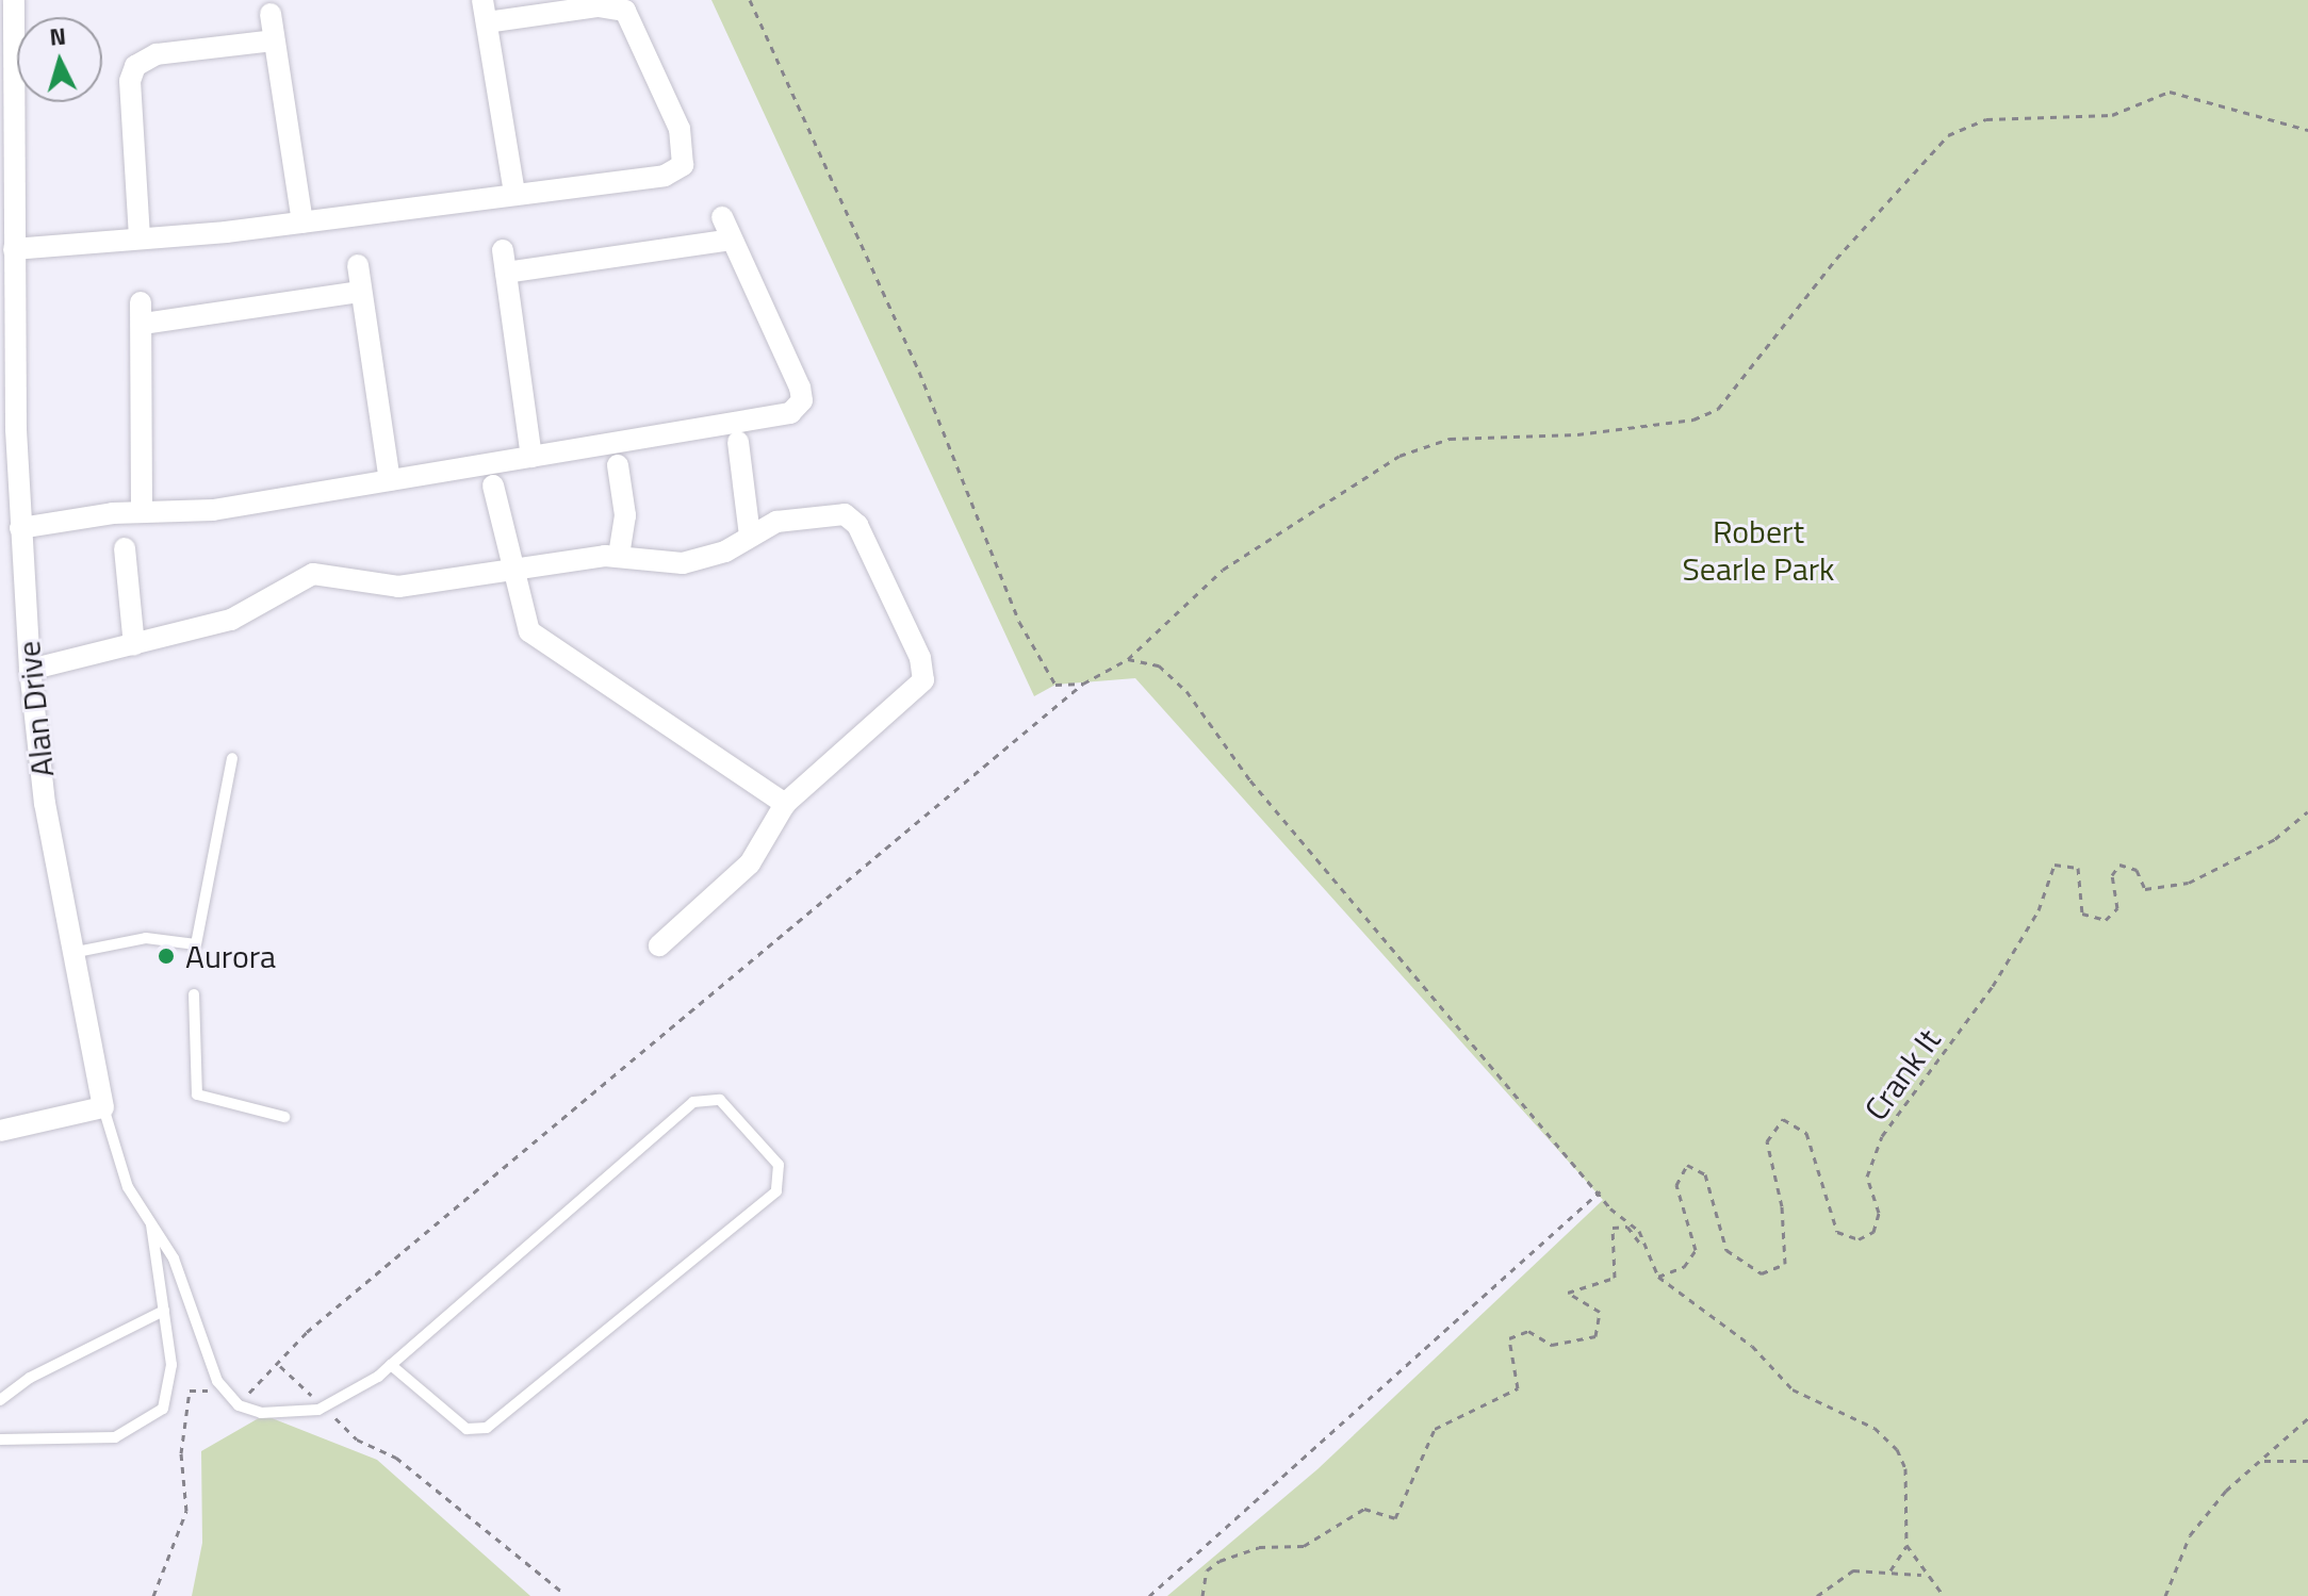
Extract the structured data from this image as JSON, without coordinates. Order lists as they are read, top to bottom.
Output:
{
  "streets": {
    "street": ["Alan Drive"],
    "path": ["Crank It"]
  },
  "parks": ["Robert Searle Park"],
  "places": ["Aurora"],
  "north": "top"
}
